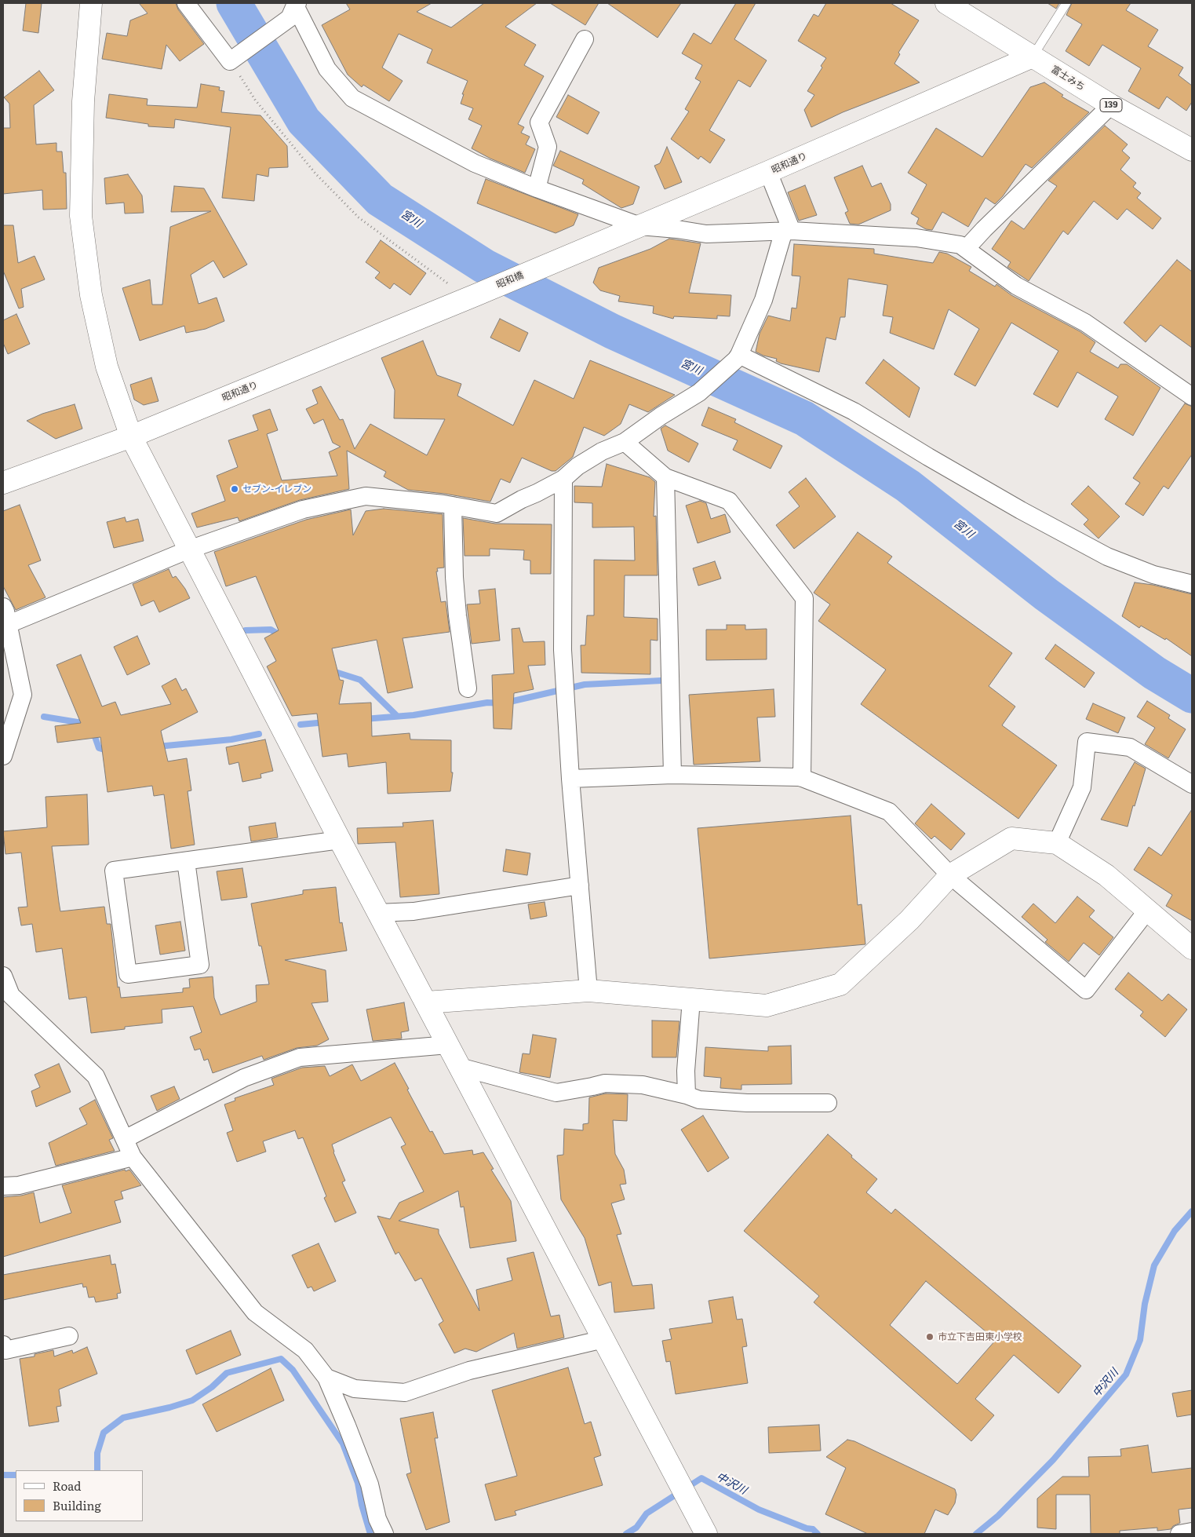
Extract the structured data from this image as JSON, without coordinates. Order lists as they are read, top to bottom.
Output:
{
  "streets": {
    "main road": [
      "富士みち",
      "139",
      "昭和通り",
      "昭和橋"
    ]
  },
  "crossings": [
    ["富士みち", "昭和通り"],
    ["昭和通り", "昭和橋"]
  ],
  "water": ["宮川", "中沢川"],
  "places": ["セブン-イレブン", "市立下吉田東小学校"],
  "legend": ["Road", "Building"]
}
